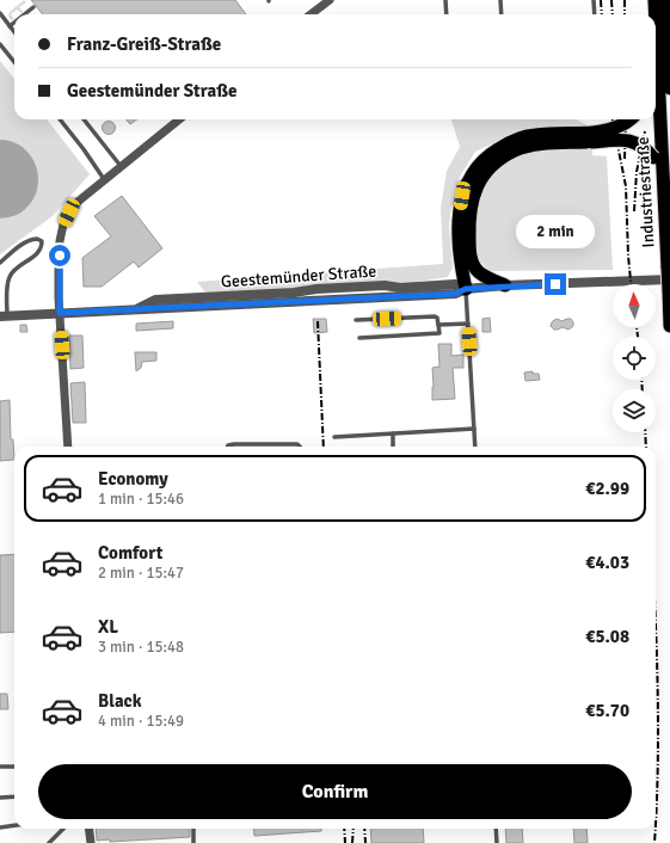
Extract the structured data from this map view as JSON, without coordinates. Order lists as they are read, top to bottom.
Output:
{
  "streets": {
    "highway": ["Industriestraße"],
    "street": ["Geestemünder Straße"]
  },
  "crossings": [
    ["Industriestraße", "Geestemünder Straße"]
  ],
  "north": "top",
  "page": {
    "banner": ["Franz-Greiß-Straße", "Geestemünder Straße"],
    "bubble": "2 min",
    "list": [
      {
        "name": "Economy",
        "note": "1 min · 15:46",
        "value": "€2.99"
      },
      {
        "name": "Comfort",
        "note": "2 min · 15:47",
        "value": "€4.03"
      },
      {
        "name": "XL",
        "note": "3 min · 15:48",
        "value": "€5.08"
      },
      {
        "name": "Black",
        "note": "4 min · 15:49",
        "value": "€5.70"
      }
    ],
    "buttons": "Confirm"
  }
}
